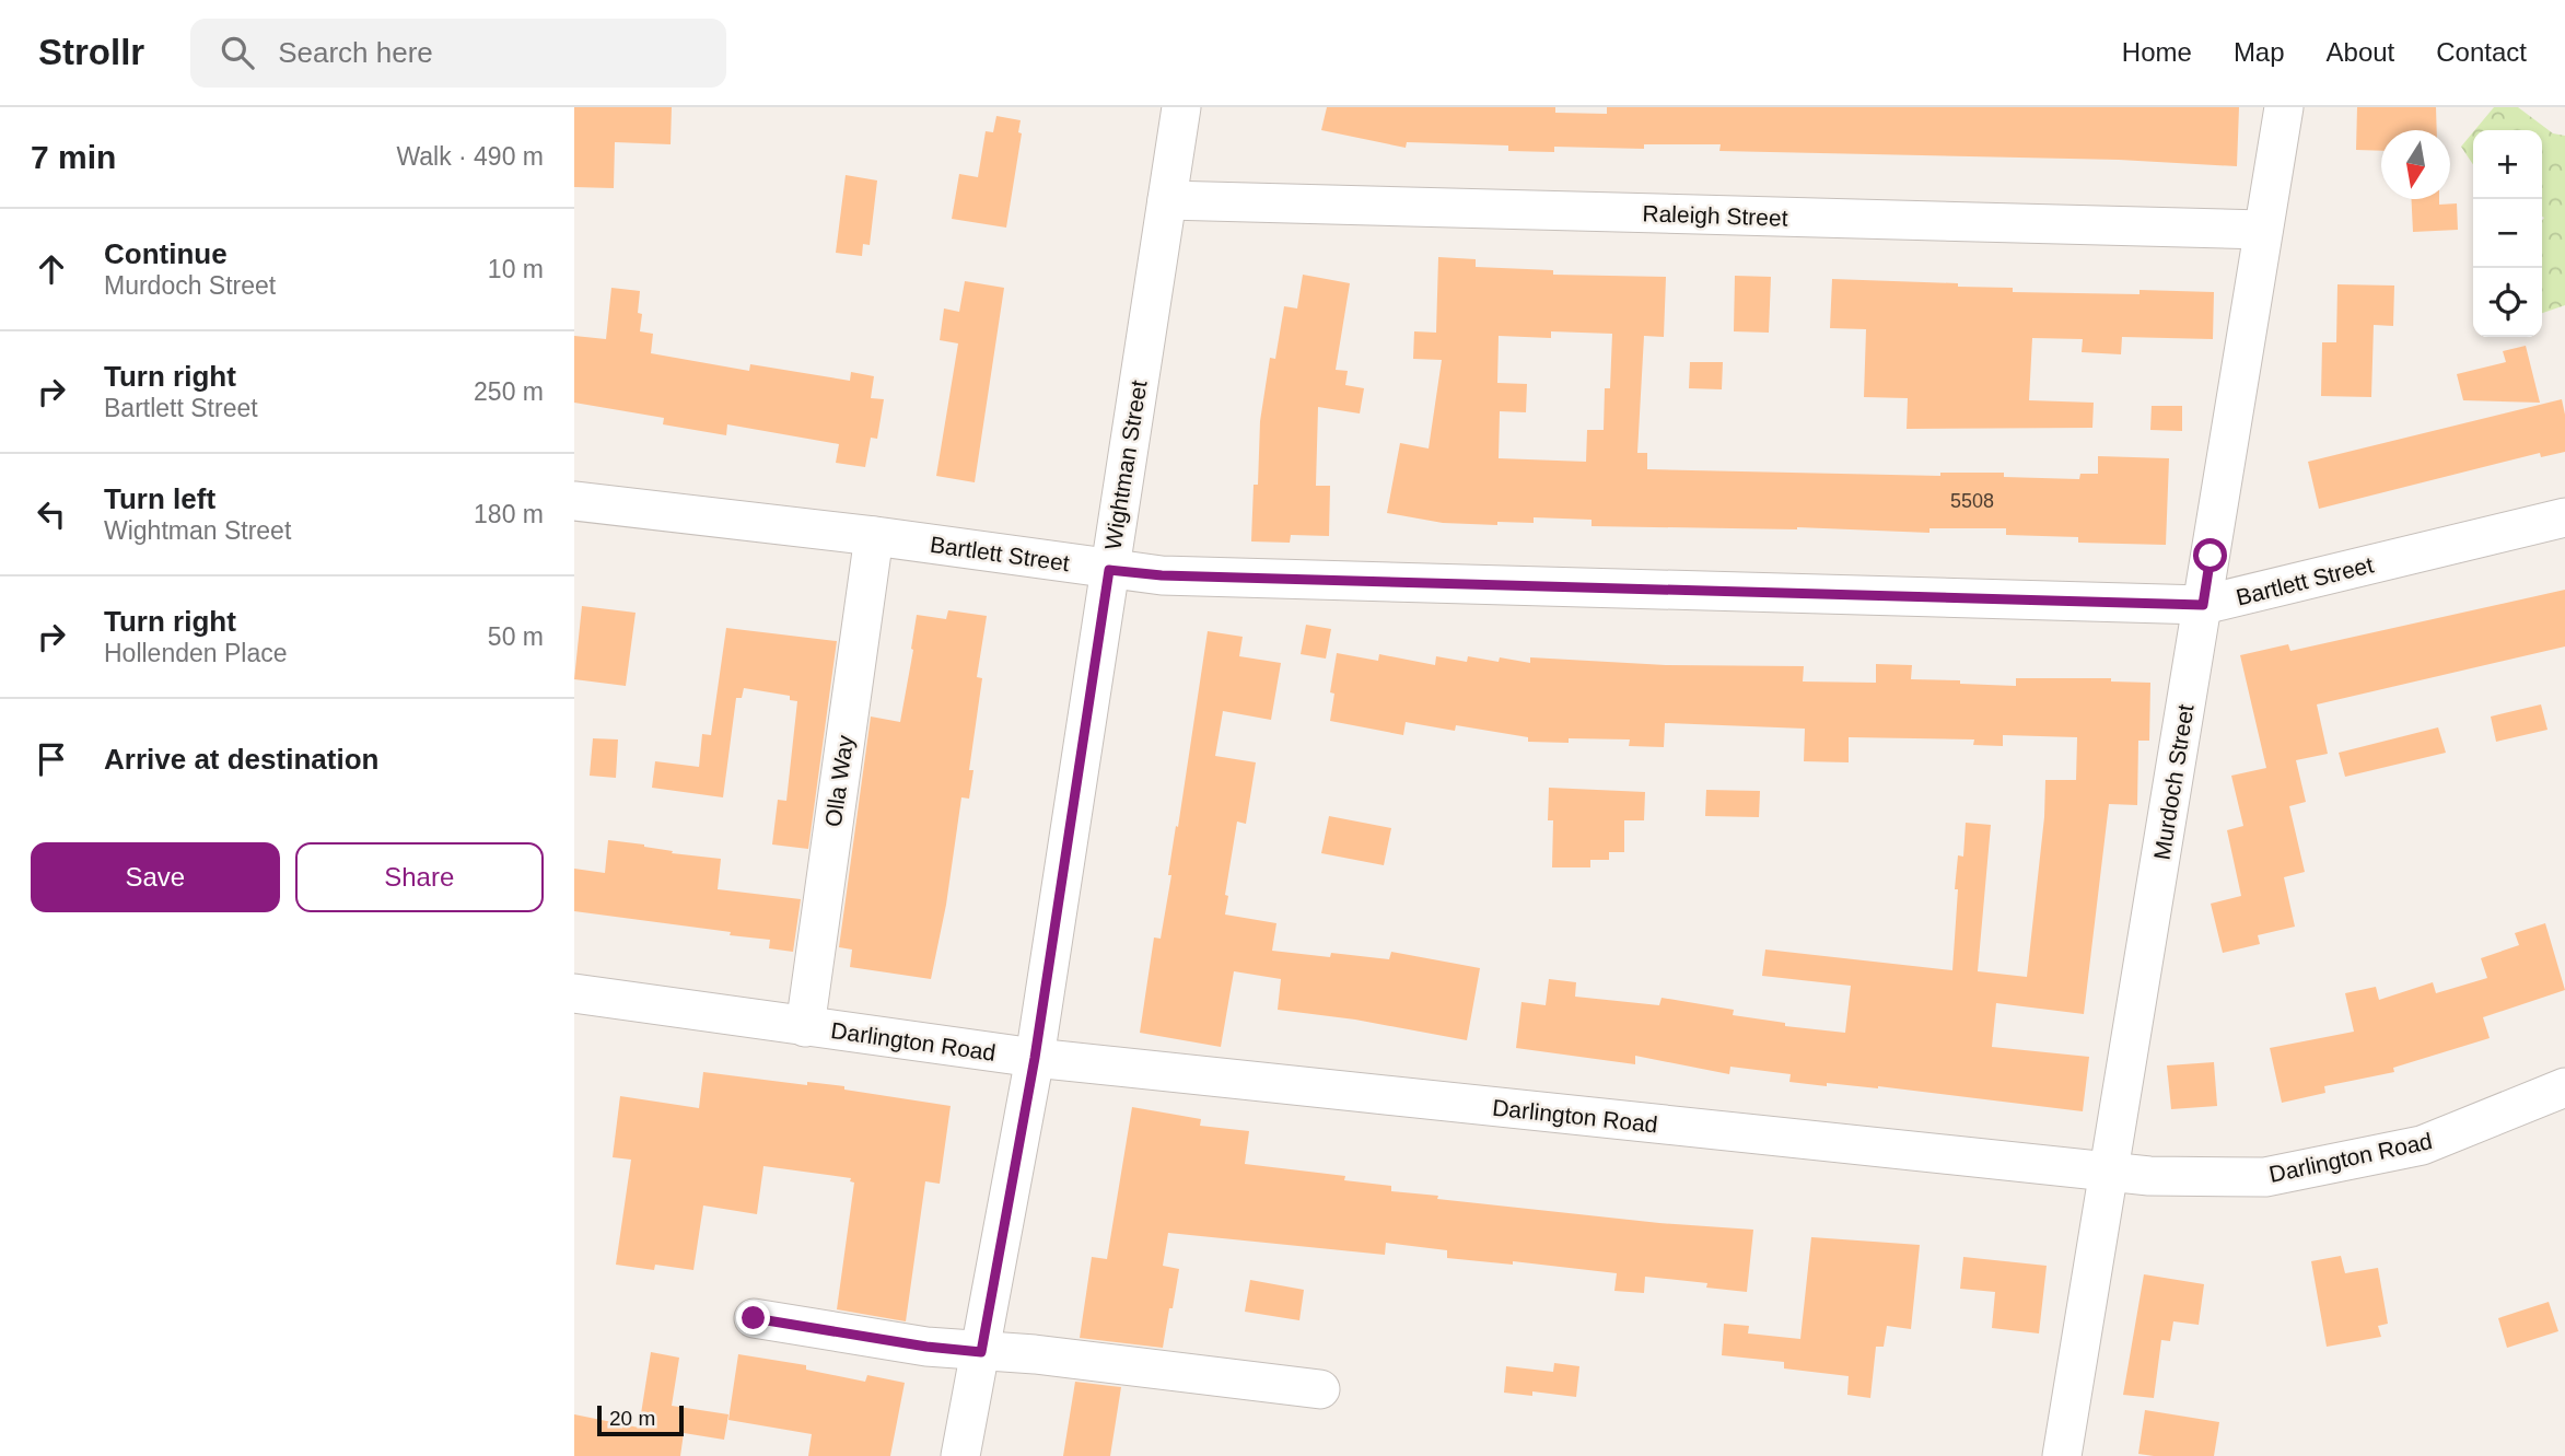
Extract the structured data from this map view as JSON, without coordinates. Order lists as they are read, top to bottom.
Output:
{
  "streets": {
    "street": [
      "Raleigh Street",
      "Wightman Street",
      "Bartlett Street",
      "Olla Way",
      "Murdoch Street",
      "Darlington Road"
    ]
  },
  "crossings": [
    ["Raleigh Street", "Wightman Street"],
    ["Raleigh Street", "Murdoch Street"],
    ["Wightman Street", "Bartlett Street"],
    ["Wightman Street", "Darlington Road"],
    ["Bartlett Street", "Olla Way"],
    ["Bartlett Street", "Murdoch Street"],
    ["Olla Way", "Darlington Road"],
    ["Murdoch Street", "Darlington Road"]
  ],
  "house_numbers": ["5508"],
  "scale_bar": "20 m",
  "north": "bottom",
  "page": {
    "header": "Strollr",
    "search": "Search here",
    "nav": [
      "Home",
      "Map",
      "About",
      "Contact"
    ],
    "heading": ["7 min", "Walk · 490 m"],
    "map_buttons": ["+", "−"],
    "list": [
      ["Continue", "Murdoch Street", "10 m"],
      ["Turn right", "Bartlett Street", "250 m"],
      ["Turn left", "Wightman Street", "180 m"],
      ["Turn right", "Hollenden Place", "50 m"],
      "Arrive at destination"
    ],
    "buttons": ["Save", "Share"],
    "scale": "20 m"
  }
}
